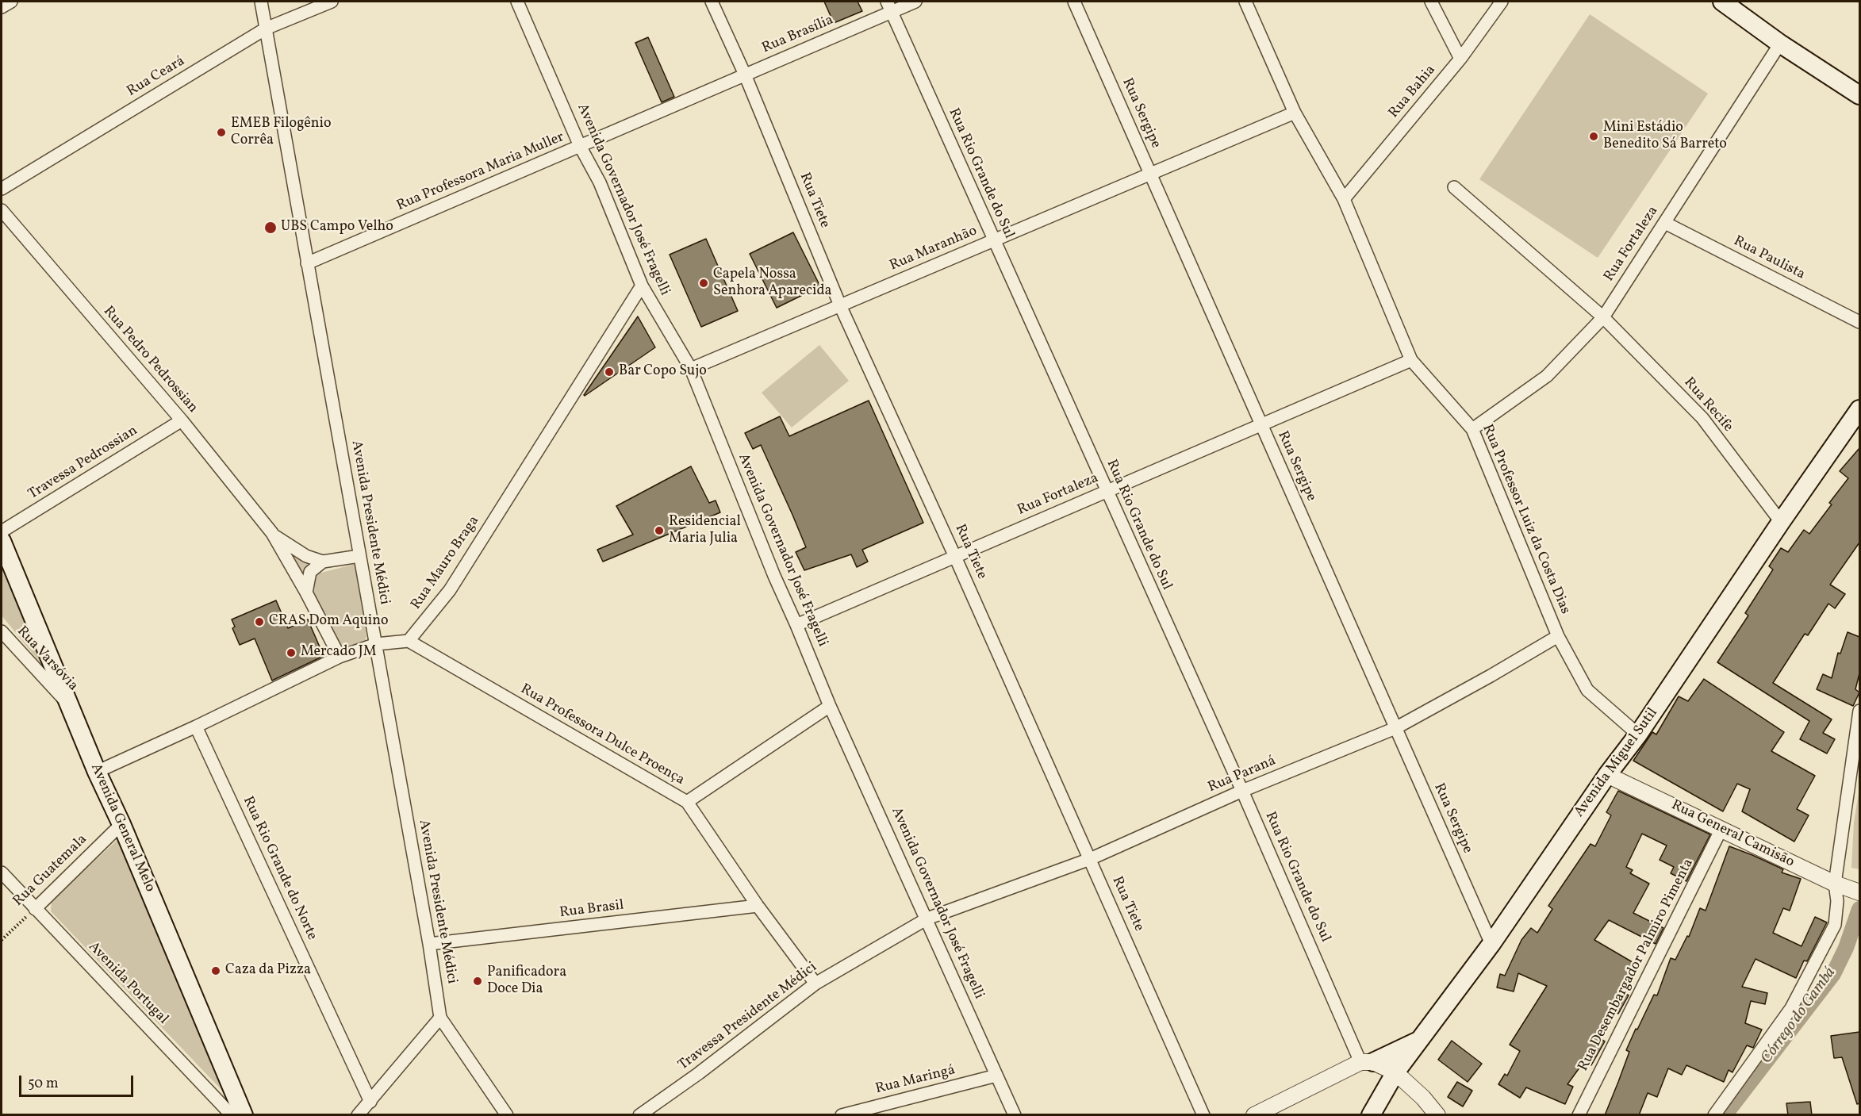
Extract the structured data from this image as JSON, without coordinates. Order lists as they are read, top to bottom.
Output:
{
  "streets": {
    "main road": ["Avenida Miguel Sutil", "Avenida General Melo"],
    "street": [
      "Rua Brasília",
      "Rua Ceará",
      "Rua Bahia",
      "Rua Sergipe",
      "Rua Professora Maria Muller",
      "Rua Rio Grande do Sul",
      "Avenida Governador José Fragelli",
      "Rua Tiete",
      "Rua Fortaleza",
      "Rua Maranhão",
      "Rua Paulista",
      "Rua Pedro Pedrossian",
      "Rua Recife",
      "Travessa Pedrossian",
      "Rua Professor Luiz da Costa Dias",
      "Avenida Presidente Médici",
      "Rua Mauro Braga",
      "Rua Varsóvia",
      "Rua Professora Dulce Proença",
      "Rua Paraná",
      "Rua General Camisão",
      "Rua Rio Grande do Norte",
      "Rua Guatemala",
      "Rua Brasil",
      "Rua Desembargador Palmiro Pimenta",
      "Avenida Portugal",
      "Travessa Presidente Médici",
      "Rua Maringá"
    ]
  },
  "crossings": [
    ["Rua Brasília", "Rua Professora Maria Muller"],
    ["Rua Brasília", "Rua Rio Grande do Sul"],
    ["Rua Brasília", "Rua Tiete"],
    ["Rua Ceará", "Avenida Presidente Médici"],
    ["Rua Bahia", "Rua Professor Luiz da Costa Dias"],
    ["Rua Sergipe", "Rua Fortaleza"],
    ["Rua Sergipe", "Rua Maranhão"],
    ["Rua Sergipe", "Avenida Miguel Sutil"],
    ["Rua Sergipe", "Rua Paraná"],
    ["Rua Professora Maria Muller", "Avenida Governador José Fragelli"],
    ["Rua Professora Maria Muller", "Rua Tiete"],
    ["Rua Professora Maria Muller", "Avenida Presidente Médici"],
    ["Rua Rio Grande do Sul", "Rua Fortaleza"],
    ["Rua Rio Grande do Sul", "Rua Maranhão"],
    ["Rua Rio Grande do Sul", "Rua Paraná"],
    ["Avenida Governador José Fragelli", "Rua Fortaleza"],
    ["Avenida Governador José Fragelli", "Rua Maranhão"],
    ["Avenida Governador José Fragelli", "Rua Mauro Braga"],
    ["Avenida Governador José Fragelli", "Rua Paraná"],
    ["Avenida Governador José Fragelli", "Travessa Presidente Médici"],
    ["Avenida Governador José Fragelli", "Rua Maringá"],
    ["Rua Tiete", "Rua Fortaleza"],
    ["Rua Tiete", "Rua Maranhão"],
    ["Rua Tiete", "Rua Paraná"],
    ["Rua Fortaleza", "Rua Paulista"],
    ["Rua Fortaleza", "Rua Recife"],
    ["Rua Fortaleza", "Rua Professor Luiz da Costa Dias"],
    ["Rua Maranhão", "Rua Professor Luiz da Costa Dias"],
    ["Rua Pedro Pedrossian", "Travessa Pedrossian"],
    ["Rua Recife", "Avenida Miguel Sutil"],
    ["Rua Professor Luiz da Costa Dias", "Avenida Miguel Sutil"],
    ["Rua Professor Luiz da Costa Dias", "Rua Paraná"],
    ["Avenida Presidente Médici", "Rua Brasil"],
    ["Rua Mauro Braga", "Rua Professora Dulce Proença"],
    ["Rua Varsóvia", "Avenida General Melo"],
    ["Rua Professora Dulce Proença", "Rua Brasil"],
    ["Rua Professora Dulce Proença", "Travessa Presidente Médici"],
    ["Avenida Miguel Sutil", "Rua General Camisão"],
    ["Rua Paraná", "Travessa Presidente Médici"],
    ["Avenida General Melo", "Rua Guatemala"],
    ["Rua General Camisão", "Rua Desembargador Palmiro Pimenta"],
    ["Rua Guatemala", "Avenida Portugal"]
  ],
  "water": ["Córrego do Gambá"],
  "places": [
    "EMEB Filogênio Corrêa",
    "Mini Estádio Benedito Sá Barreto",
    "UBS Campo Velho",
    "Capela Nossa Senhora Aparecida",
    "Bar Copo Sujo",
    "Residencial Maria Julia",
    "CRAS Dom Aquino",
    "Mercado JM",
    "Caza da Pizza",
    "Panificadora Doce Dia"
  ],
  "scale_bar": "50 m"
}
